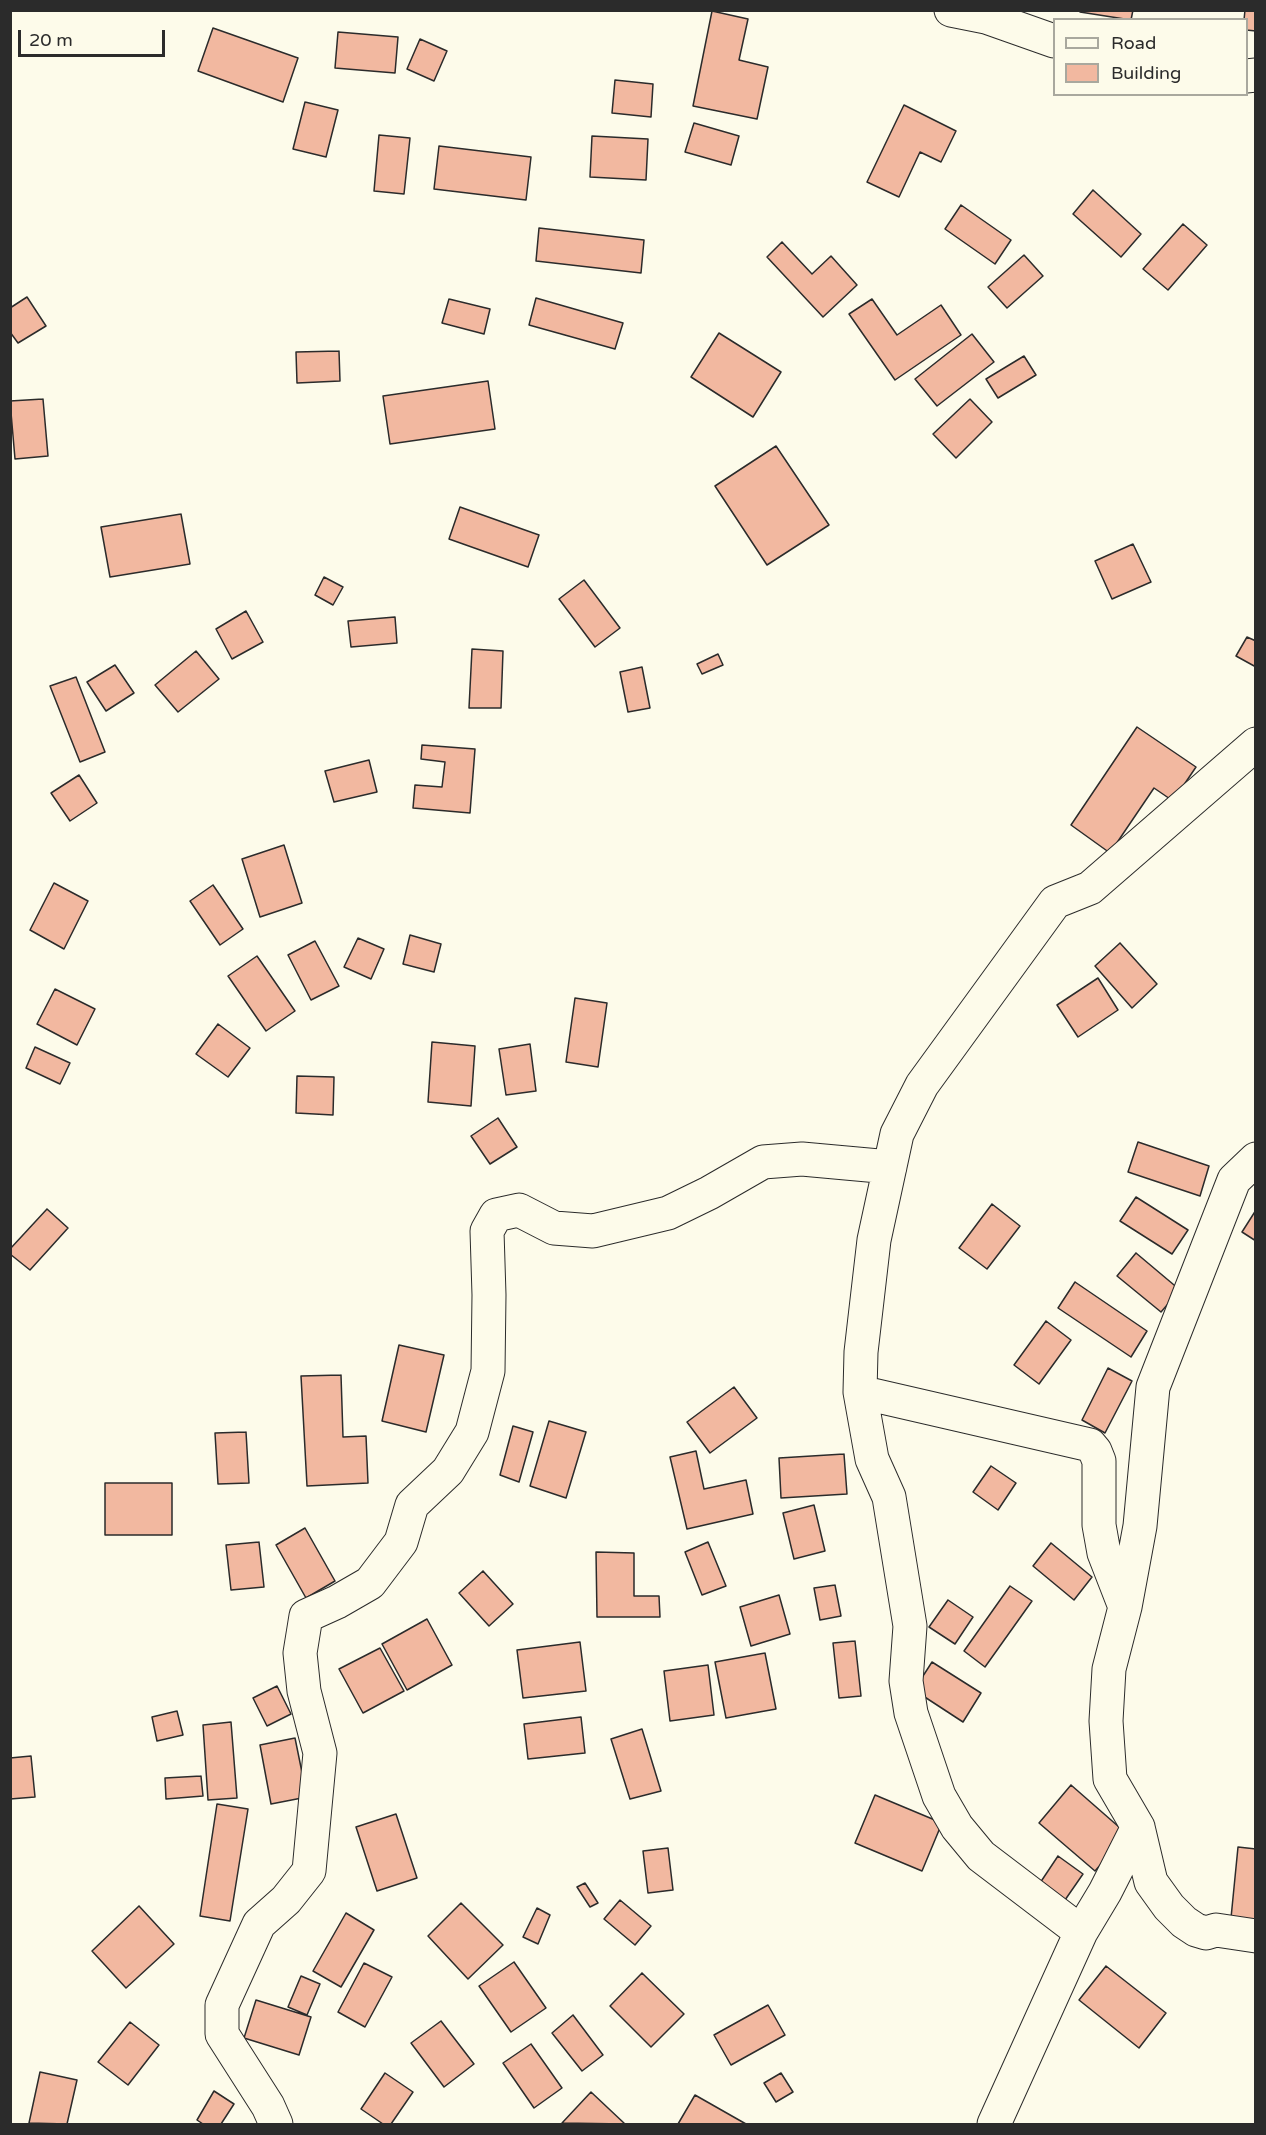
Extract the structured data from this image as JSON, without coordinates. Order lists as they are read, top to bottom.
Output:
{
  "legend": ["Road", "Building"],
  "scale_bar": "20 m"
}
